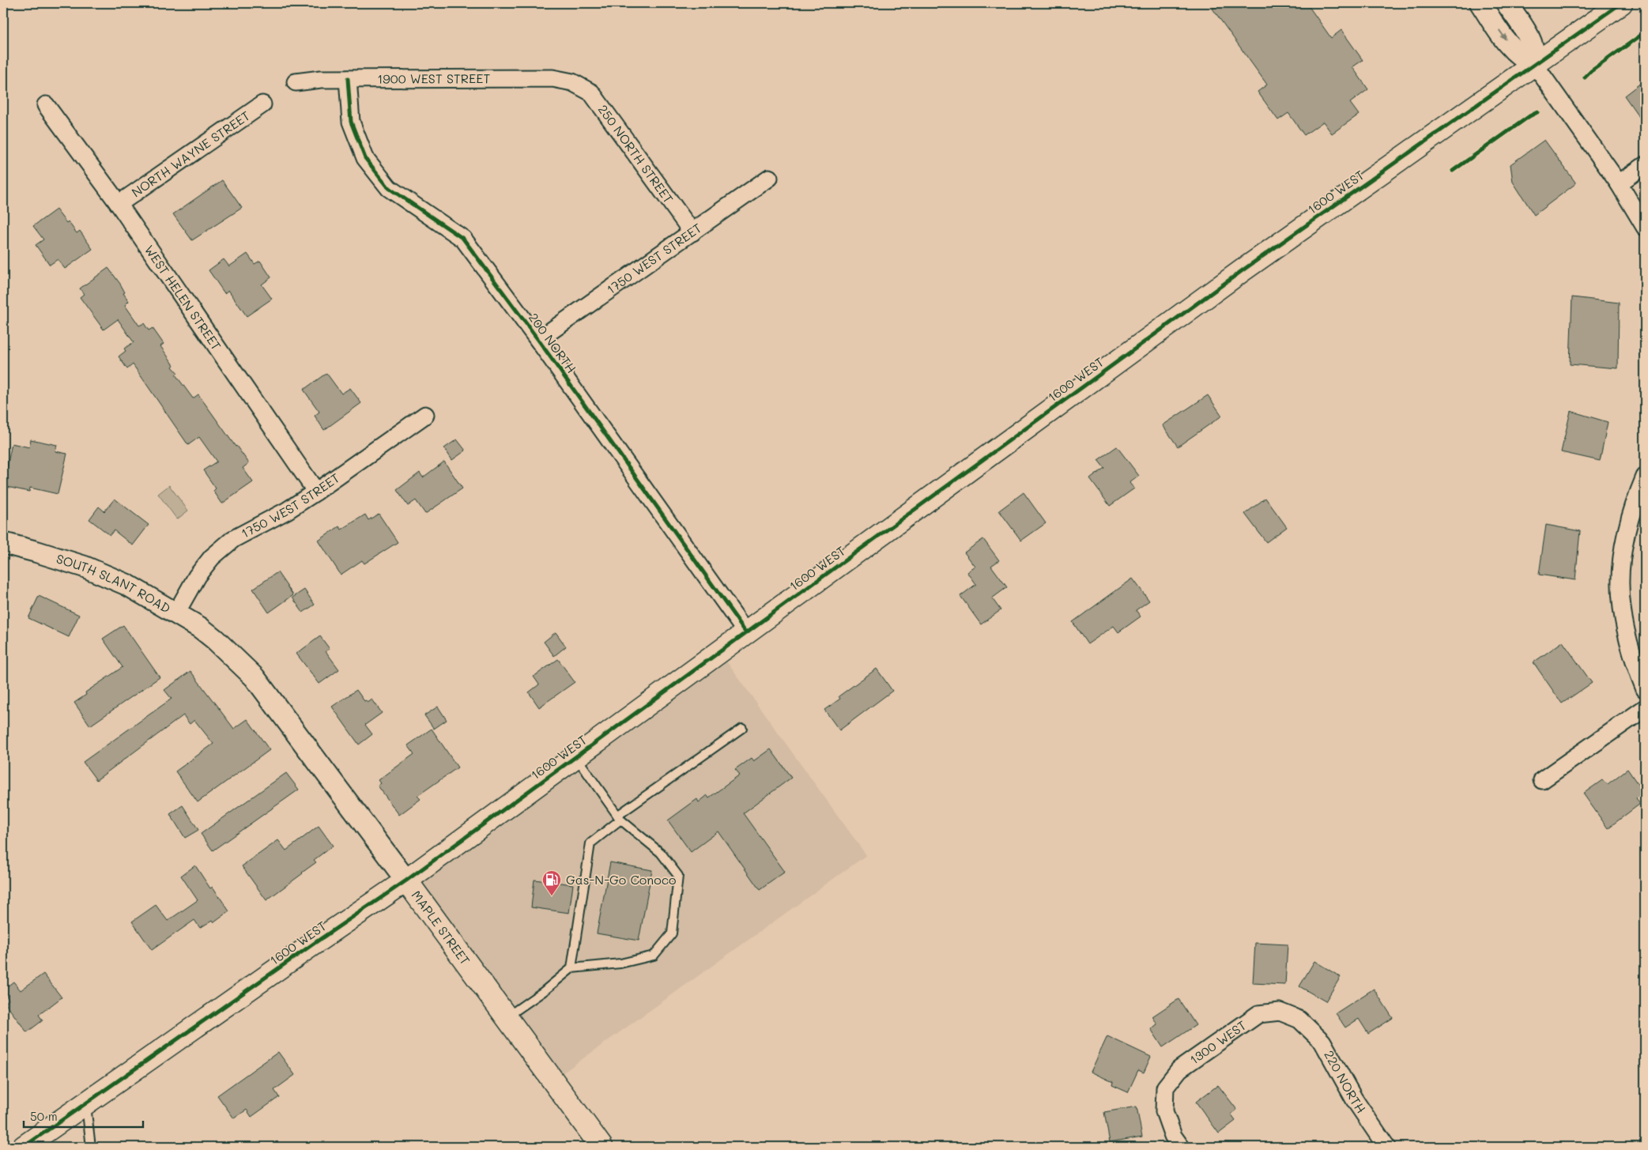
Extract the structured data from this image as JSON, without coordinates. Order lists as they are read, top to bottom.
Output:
{
  "streets": {
    "main road": ["1600 WEST", "MAPLE STREET"],
    "street": [
      "1900 WEST STREET",
      "250 NORTH STREET",
      "NORTH WAYNE STREET",
      "1750 WEST STREET",
      "WEST HELEN STREET",
      "200 NORTH",
      "SOUTH SLANT ROAD",
      "1300 WEST",
      "220 NORTH"
    ]
  },
  "crossings": [
    ["1900 WEST STREET", "250 NORTH STREET"],
    ["1900 WEST STREET", "200 NORTH"],
    ["250 NORTH STREET", "1750 WEST STREET"],
    ["NORTH WAYNE STREET", "WEST HELEN STREET"],
    ["1600 WEST", "200 NORTH"],
    ["1600 WEST", "MAPLE STREET"],
    ["1750 WEST STREET", "WEST HELEN STREET"],
    ["1750 WEST STREET", "200 NORTH"],
    ["1750 WEST STREET", "SOUTH SLANT ROAD"],
    ["SOUTH SLANT ROAD", "MAPLE STREET"],
    ["1300 WEST", "220 NORTH"]
  ],
  "places": {
    "fuel station": ["Gas-N-Go Conoco"]
  },
  "scale_bar": "50 m"
}
